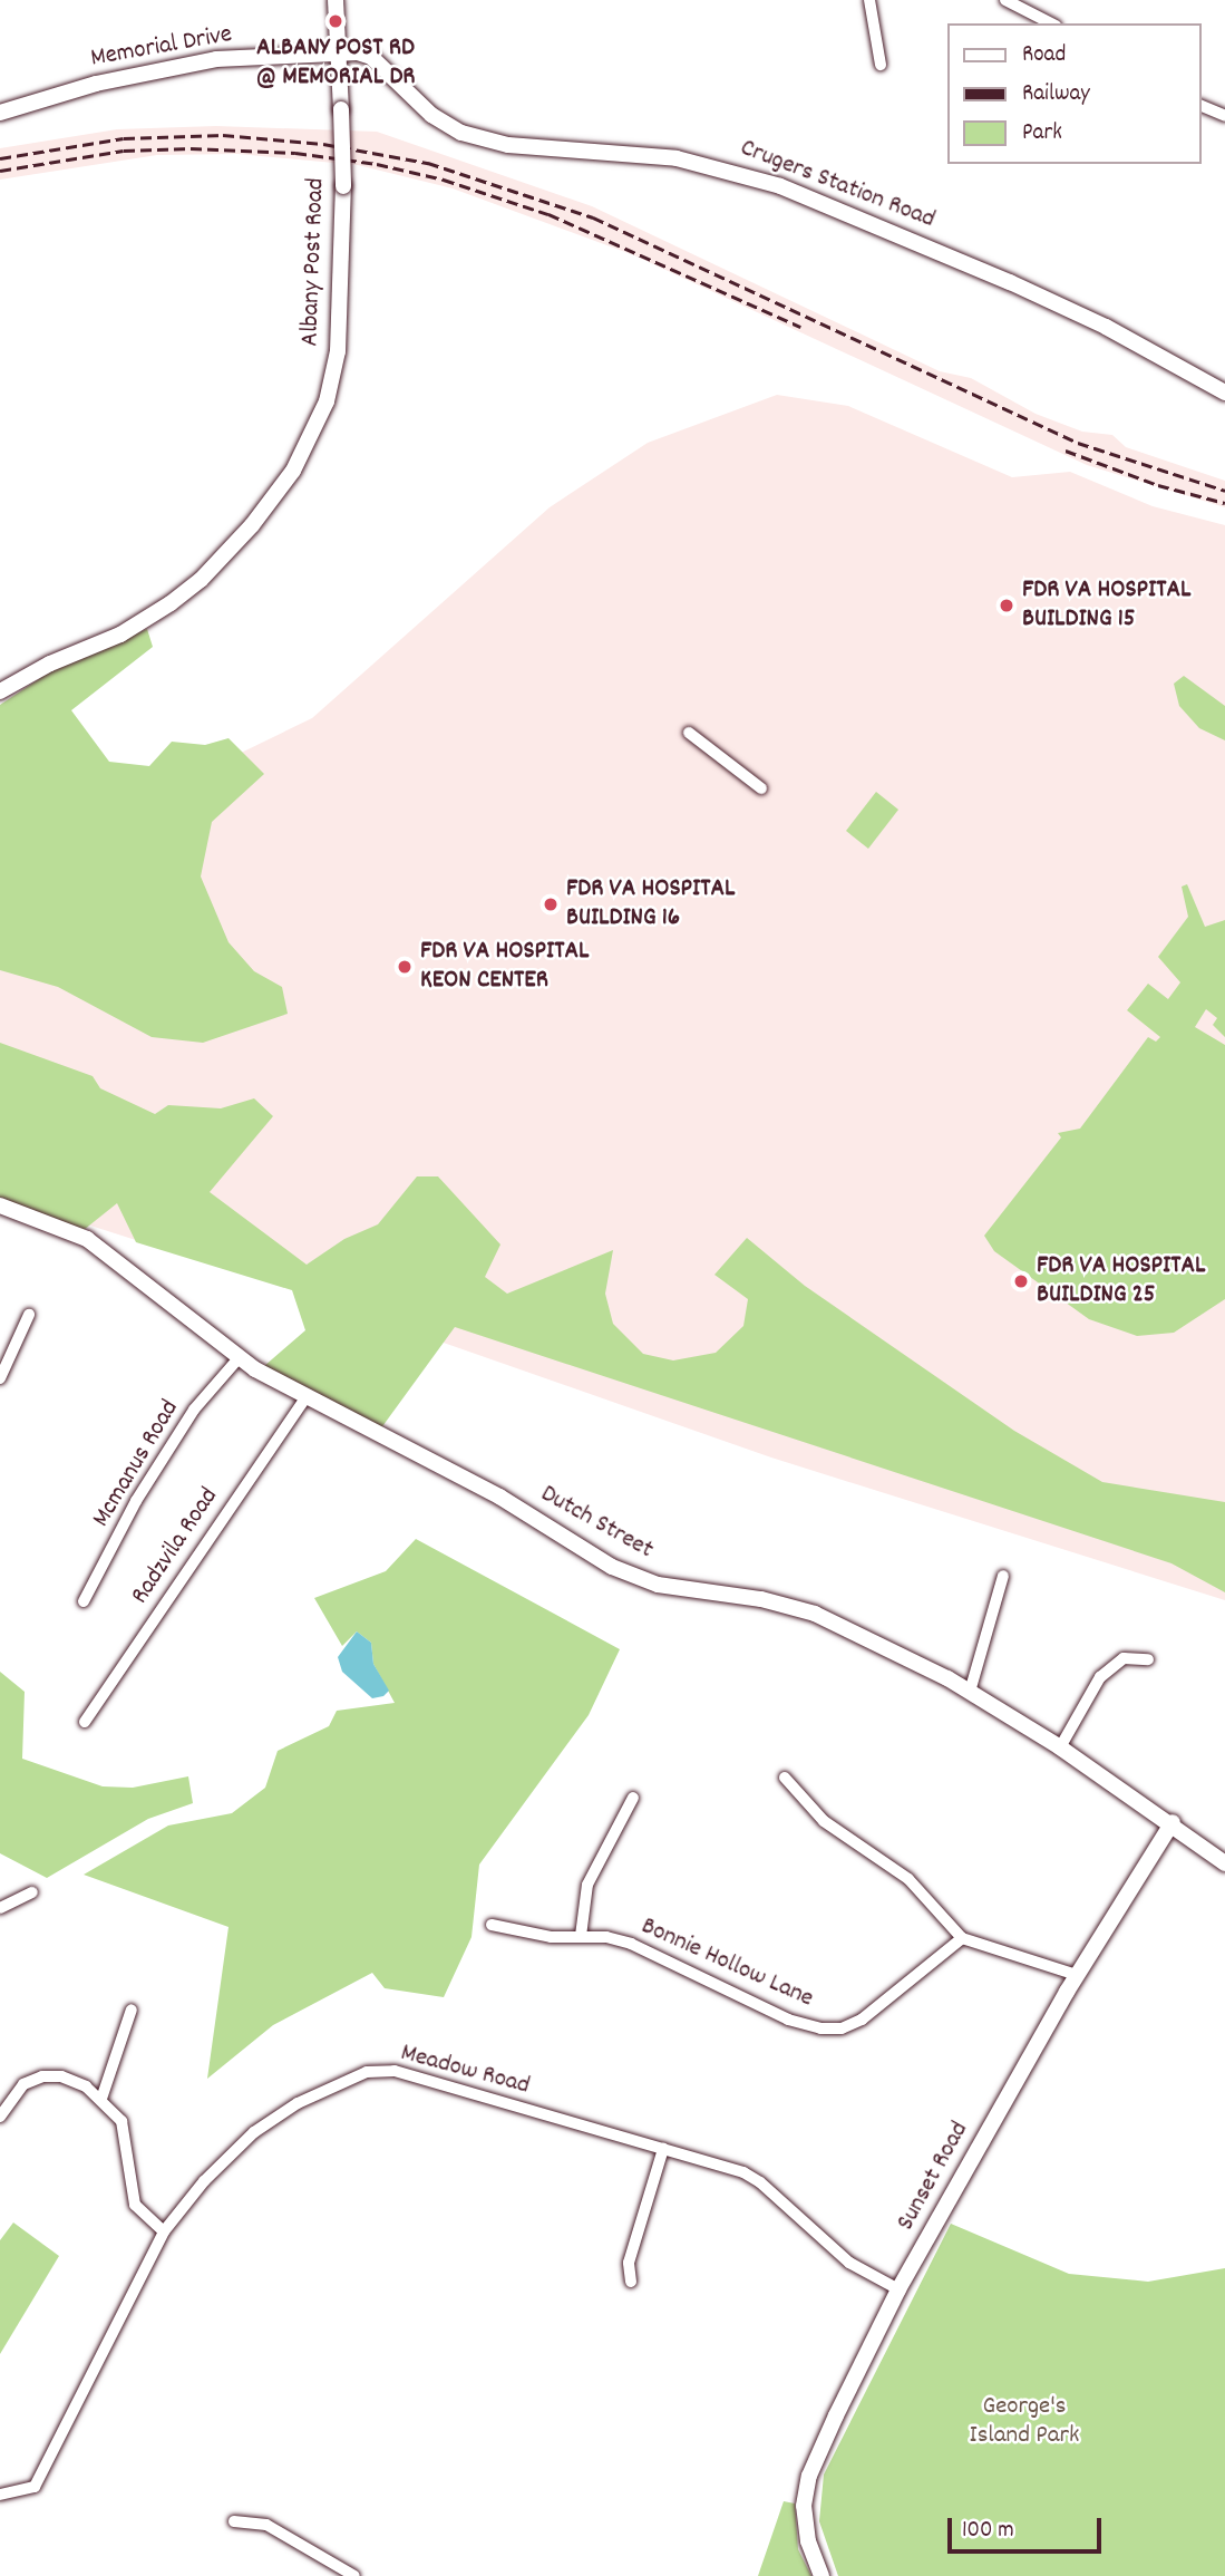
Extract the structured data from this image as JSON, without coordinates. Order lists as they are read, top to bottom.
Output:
{
  "streets": {
    "street": [
      "Memorial Drive",
      "Crugers Station Road",
      "Albany Post Road",
      "Mcmanus Road",
      "Dutch Street",
      "Radzvila Road",
      "Bonnie Hollow Lane",
      "Meadow Road",
      "Sunset Road"
    ]
  },
  "crossings": [
    ["Memorial Drive", "Crugers Station Road"],
    ["Memorial Drive", "Albany Post Road"],
    ["Crugers Station Road", "Albany Post Road"],
    ["Mcmanus Road", "Dutch Street"],
    ["Dutch Street", "Radzvila Road"],
    ["Dutch Street", "Sunset Road"],
    ["Meadow Road", "Sunset Road"]
  ],
  "parks": ["George's Island Park"],
  "places": [
    "ALBANY POST RD @ MEMORIAL DR",
    "FDR VA HOSPITAL BUILDING 15",
    "FDR VA HOSPITAL BUILDING 16",
    "FDR VA HOSPITAL KEON CENTER",
    "FDR VA HOSPITAL BUILDING 25"
  ],
  "legend": ["Road", "Railway", "Park"],
  "scale_bar": "100 m"
}
